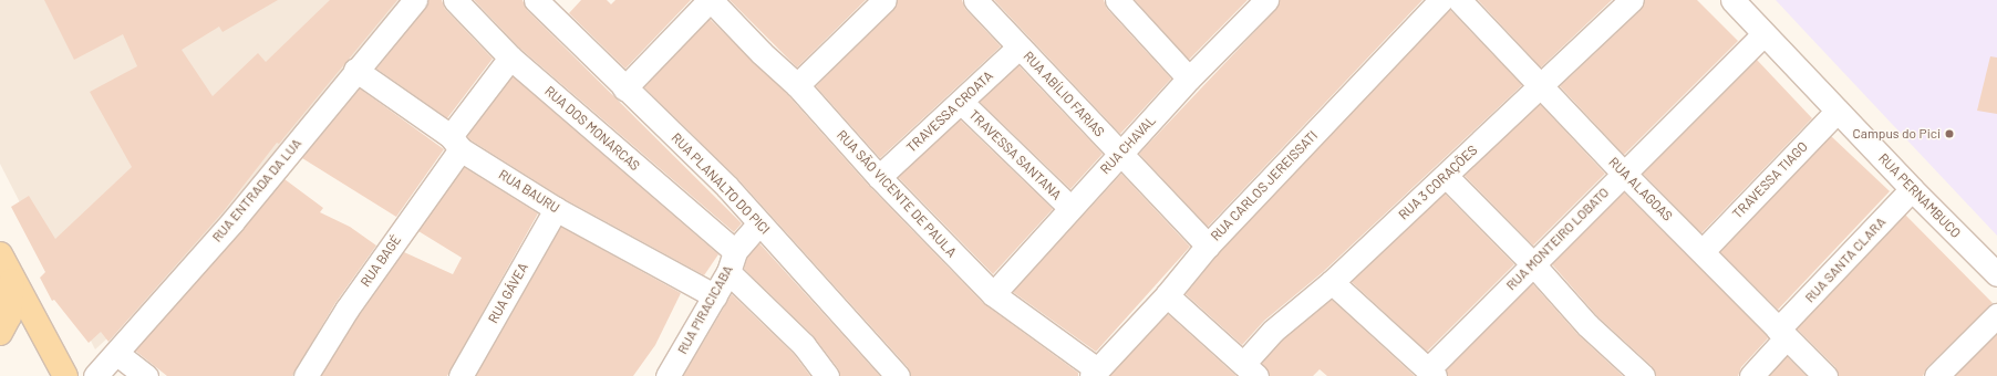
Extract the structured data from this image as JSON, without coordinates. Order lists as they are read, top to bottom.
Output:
{
  "streets": {
    "street": [
      "RUA ABÍLIO FARIAS",
      "TRAVESSA CROATA",
      "RUA DOS MONARCAS",
      "RUA CHAVAL",
      "TRAVESSA SANTANA",
      "TRAVESSA TIAGO",
      "RUA 3 CORAÇÕES",
      "RUA PLANALTO DO PICI",
      "RUA CARLOS JEREISSATI",
      "RUA ALAGOAS",
      "RUA ENTRADA DA LUA",
      "RUA BAURU",
      "RUA SÃO VICENTE DE PAULA",
      "RUA PERNAMBUCO",
      "RUA MONTEIRO LOBATO",
      "RUA SANTA CLARA",
      "RUA BAGÉ",
      "RUA GÁVEA",
      "RUA PIRACICABA"
    ]
  },
  "crossings": [
    ["RUA ABÍLIO FARIAS", "TRAVESSA CROATA"],
    ["RUA ABÍLIO FARIAS", "RUA CHAVAL"],
    ["RUA ABÍLIO FARIAS", "RUA CARLOS JEREISSATI"],
    ["TRAVESSA CROATA", "TRAVESSA SANTANA"],
    ["TRAVESSA CROATA", "RUA SÃO VICENTE DE PAULA"],
    ["RUA DOS MONARCAS", "RUA BAGÉ"],
    ["RUA DOS MONARCAS", "RUA PIRACICABA"],
    ["RUA CHAVAL", "TRAVESSA SANTANA"],
    ["RUA CHAVAL", "RUA SÃO VICENTE DE PAULA"],
    ["TRAVESSA TIAGO", "RUA ALAGOAS"],
    ["TRAVESSA TIAGO", "RUA PERNAMBUCO"],
    ["RUA 3 CORAÇÕES", "RUA ALAGOAS"],
    ["RUA PLANALTO DO PICI", "RUA PIRACICABA"],
    ["RUA CARLOS JEREISSATI", "RUA SÃO VICENTE DE PAULA"],
    ["RUA ALAGOAS", "RUA MONTEIRO LOBATO"],
    ["RUA ALAGOAS", "RUA SANTA CLARA"],
    ["RUA ENTRADA DA LUA", "RUA BAURU"],
    ["RUA BAURU", "RUA BAGÉ"],
    ["RUA BAURU", "RUA GÁVEA"],
    ["RUA BAURU", "RUA PIRACICABA"],
    ["RUA PERNAMBUCO", "RUA MONTEIRO LOBATO"],
    ["RUA PERNAMBUCO", "RUA SANTA CLARA"]
  ],
  "places": ["Campus do Pici"]
}
